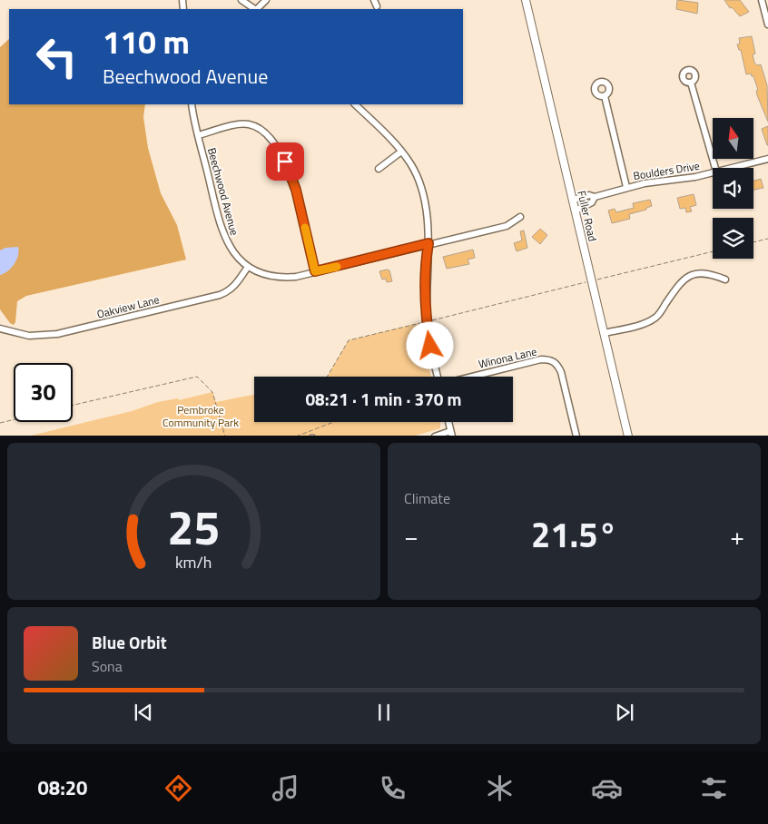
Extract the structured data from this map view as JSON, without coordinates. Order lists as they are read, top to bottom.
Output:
{
  "streets": {
    "street": [
      "Boulders Drive",
      "Beechwood Avenue",
      "Fuller Road",
      "Oakview Lane",
      "Winona Lane"
    ]
  },
  "crossings": [
    ["Boulders Drive", "Fuller Road"],
    ["Beechwood Avenue", "Oakview Lane"]
  ],
  "parks": ["Pembroke Community Park"],
  "north": "top",
  "page": {
    "turn": ["110 m", "Beechwood Avenue"],
    "limit": "30",
    "trip": "08:21 · 1 min · 370 m",
    "tile": "Climate",
    "heat": ["−", "21.5°", "+"],
    "song": ["Blue Orbit", "Sona"],
    "tabs": "08:20",
    "gauge": ["25", "km/h"]
  }
}
